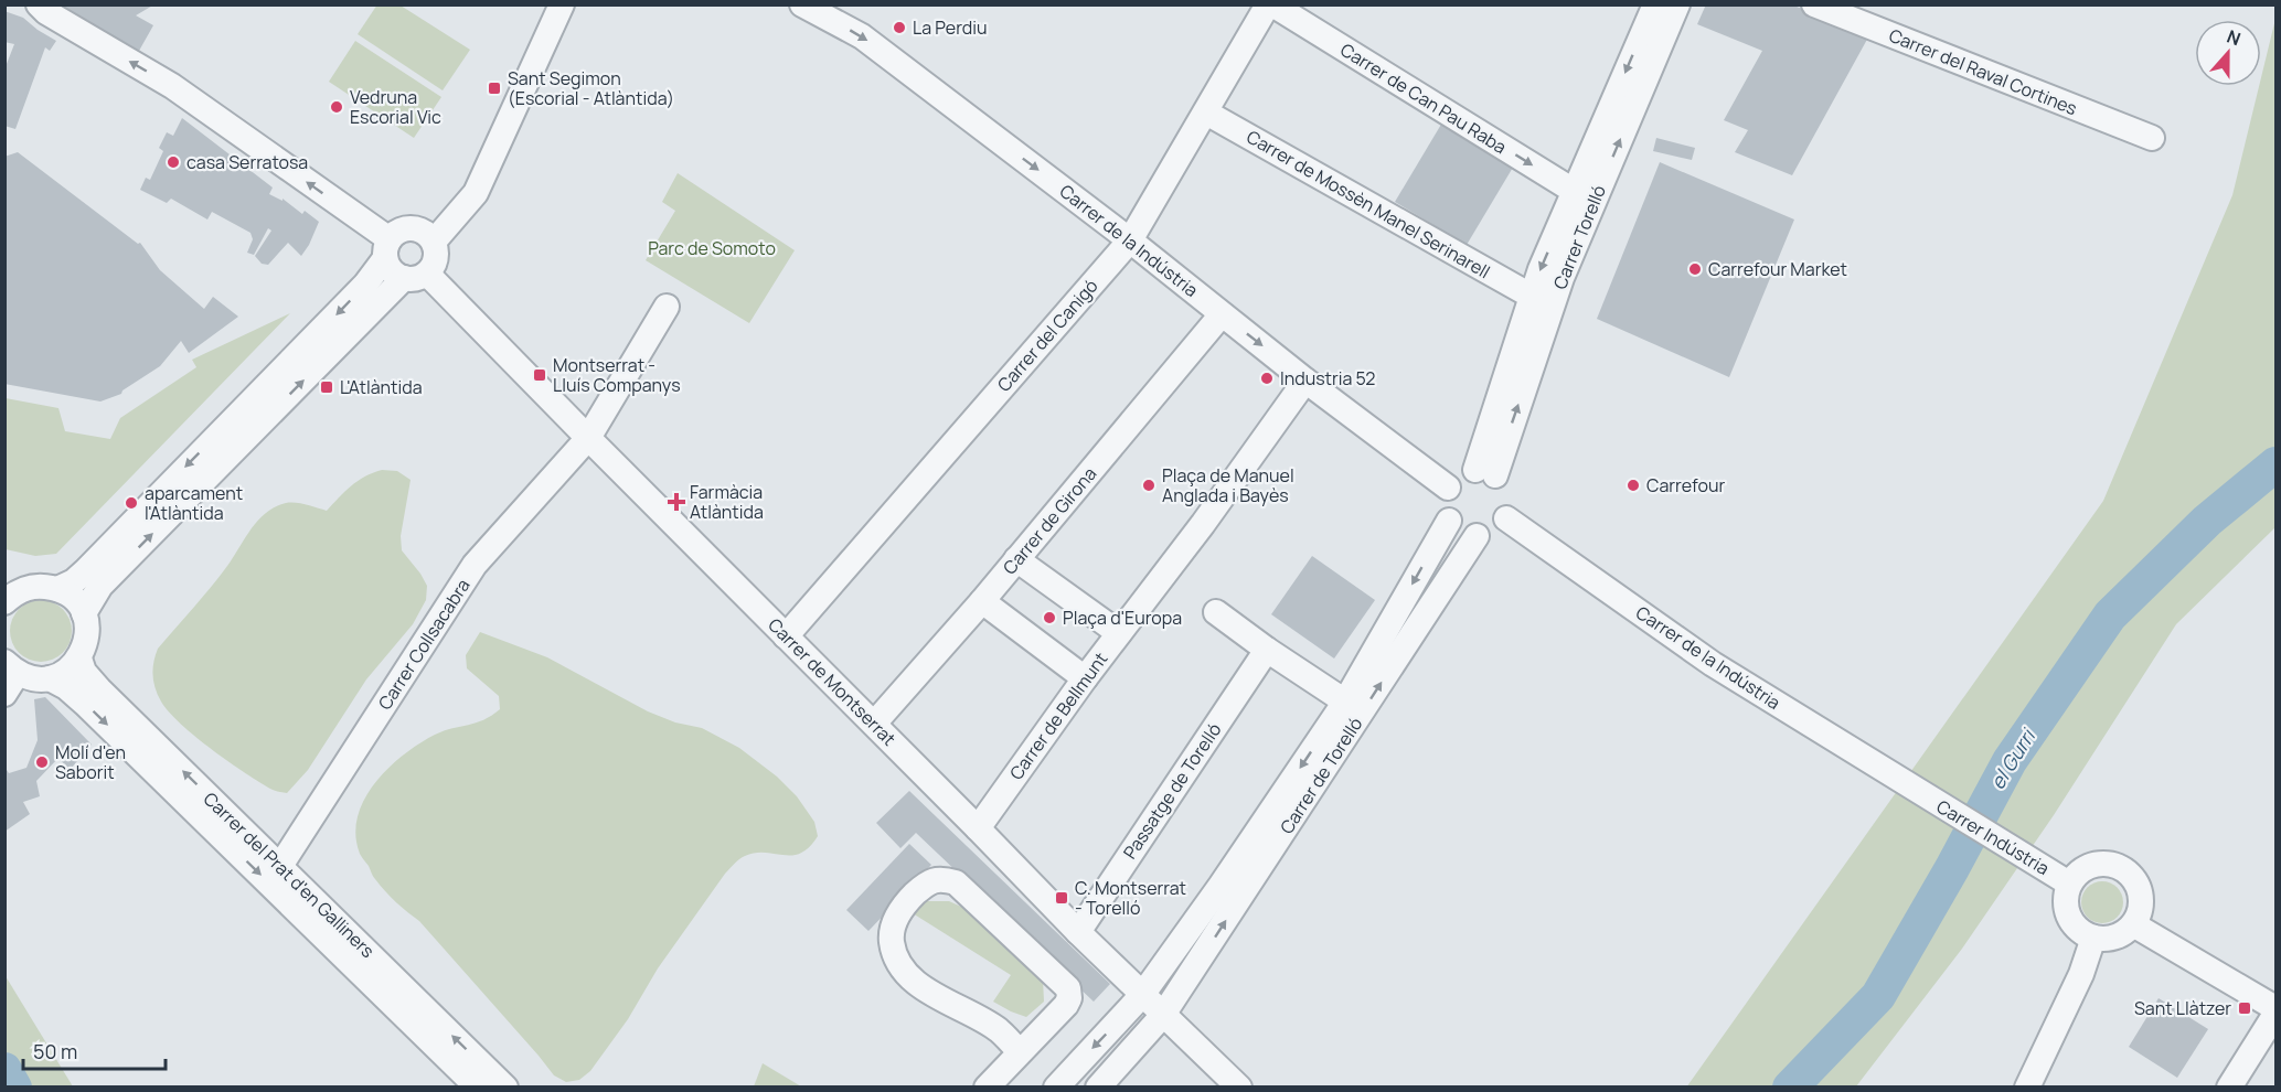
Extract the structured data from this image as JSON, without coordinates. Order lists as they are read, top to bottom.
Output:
{
  "streets": {
    "street": [
      "Carrer del Raval Cortines",
      "Carrer de Can Pau Raba",
      "Carrer de Mossèn Manel Serinarell",
      "Carrer Torelló",
      "Carrer de la Indústria",
      "Carrer del Canigó",
      "Carrer de Girona",
      "Carrer Collsacabra",
      "Carrer de Montserrat",
      "Carrer de Bellmunt",
      "Carrer de Torelló",
      "Passatge de Torelló",
      "Carrer Indústria",
      "Carrer del Prat d'en Galliners"
    ]
  },
  "crossings": [
    ["Carrer de Can Pau Raba", "Carrer Torelló"],
    ["Carrer de Can Pau Raba", "Carrer del Canigó"],
    ["Carrer de Mossèn Manel Serinarell", "Carrer Torelló"],
    ["Carrer de Mossèn Manel Serinarell", "Carrer del Canigó"],
    ["Carrer Torelló", "Carrer de la Indústria"],
    ["Carrer Torelló", "Carrer de Torelló"],
    ["Carrer de la Indústria", "Carrer del Canigó"],
    ["Carrer de la Indústria", "Carrer de Girona"],
    ["Carrer de la Indústria", "Carrer de Bellmunt"],
    ["Carrer de la Indústria", "Carrer de Torelló"],
    ["Carrer de la Indústria", "Carrer Indústria"],
    ["Carrer del Canigó", "Carrer de Montserrat"],
    ["Carrer de Girona", "Carrer de Montserrat"],
    ["Carrer Collsacabra", "Carrer de Montserrat"],
    ["Carrer Collsacabra", "Carrer del Prat d'en Galliners"],
    ["Carrer de Montserrat", "Carrer de Bellmunt"],
    ["Carrer de Montserrat", "Carrer de Torelló"],
    ["Carrer de Montserrat", "Passatge de Torelló"]
  ],
  "one_way": ["Carrer de Can Pau Raba", "Carrer de la Indústria"],
  "water": ["el Gurri"],
  "parks": ["Parc de Somoto"],
  "places": {
    "other": [
      "La Perdiu",
      "Vedruna Escorial Vic",
      "casa Serratosa",
      "Carrefour Market",
      "Industria 52",
      "Plaça de Manuel Anglada i Bayès",
      "Carrefour",
      "aparcament l'Atlàntida",
      "Plaça d'Europa",
      "Molí d'en Saborit"
    ],
    "transit": [
      "Sant Segimon (Escorial - Atlàntida)",
      "Montserrat - Lluís Companys",
      "L'Atlàntida",
      "C. Montserrat - Torelló",
      "Sant Llàtzer"
    ],
    "health": ["Farmàcia Atlàntida"]
  },
  "scale_bar": "50 m",
  "north": "top"
}
